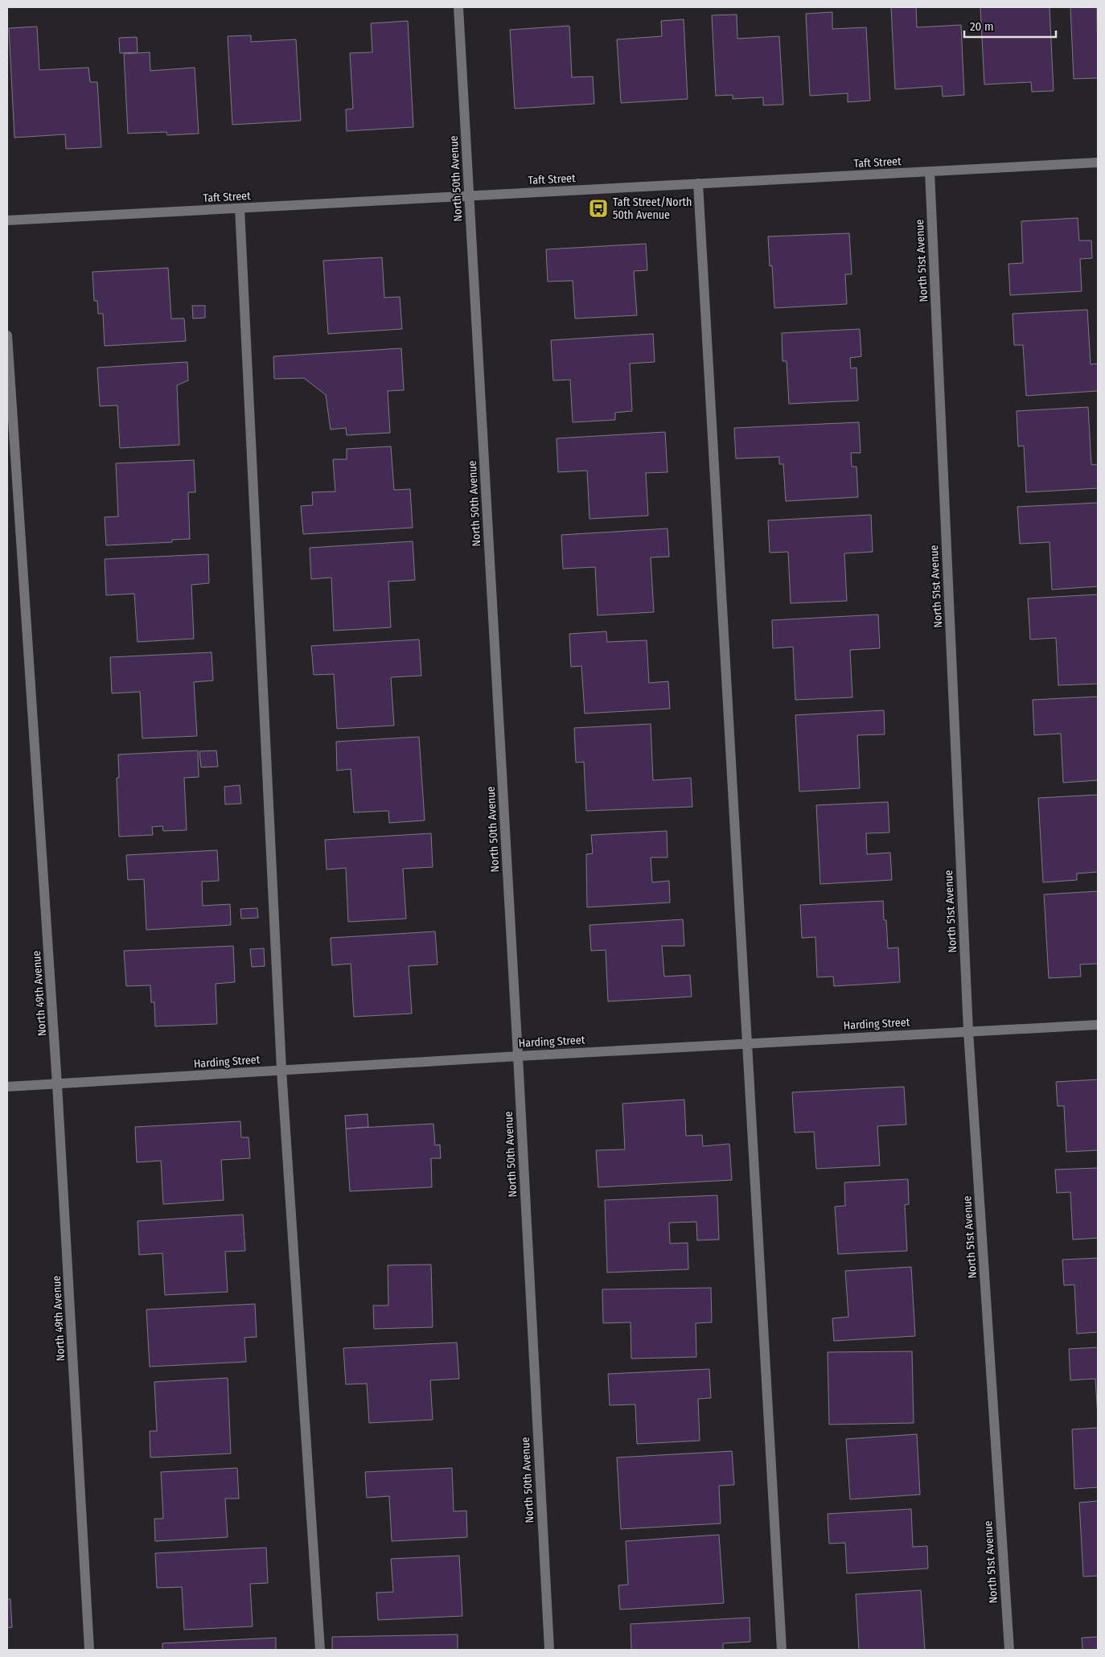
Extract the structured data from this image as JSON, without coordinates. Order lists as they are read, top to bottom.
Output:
{
  "streets": {
    "street": [
      "Taft Street",
      "North 50th Avenue",
      "North 51st Avenue",
      "North 49th Avenue",
      "Harding Street"
    ]
  },
  "crossings": [
    ["Taft Street", "North 50th Avenue"],
    ["Taft Street", "North 51st Avenue"],
    ["North 50th Avenue", "Harding Street"],
    ["North 51st Avenue", "Harding Street"],
    ["North 49th Avenue", "Harding Street"]
  ],
  "places": {
    "bus stop": ["Taft Street/North 50th Avenue"]
  },
  "scale_bar": "20 m"
}
